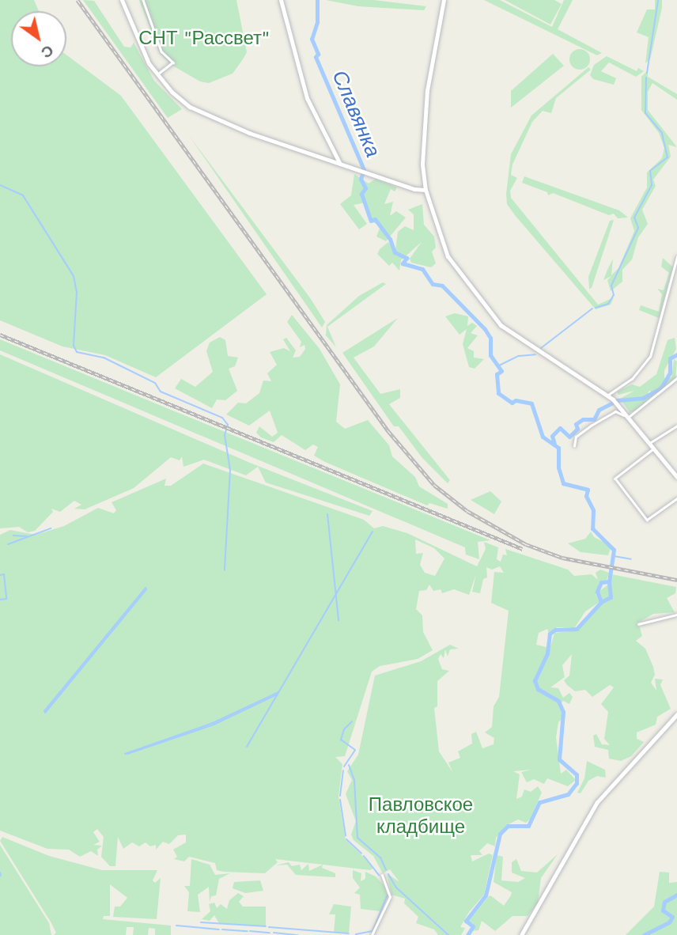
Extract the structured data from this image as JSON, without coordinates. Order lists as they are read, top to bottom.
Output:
{
  "water": ["Славянка"],
  "parks": ["СНТ \"Рассвет\"", "Павловское кладбище"],
  "north": "bottom right"
}
